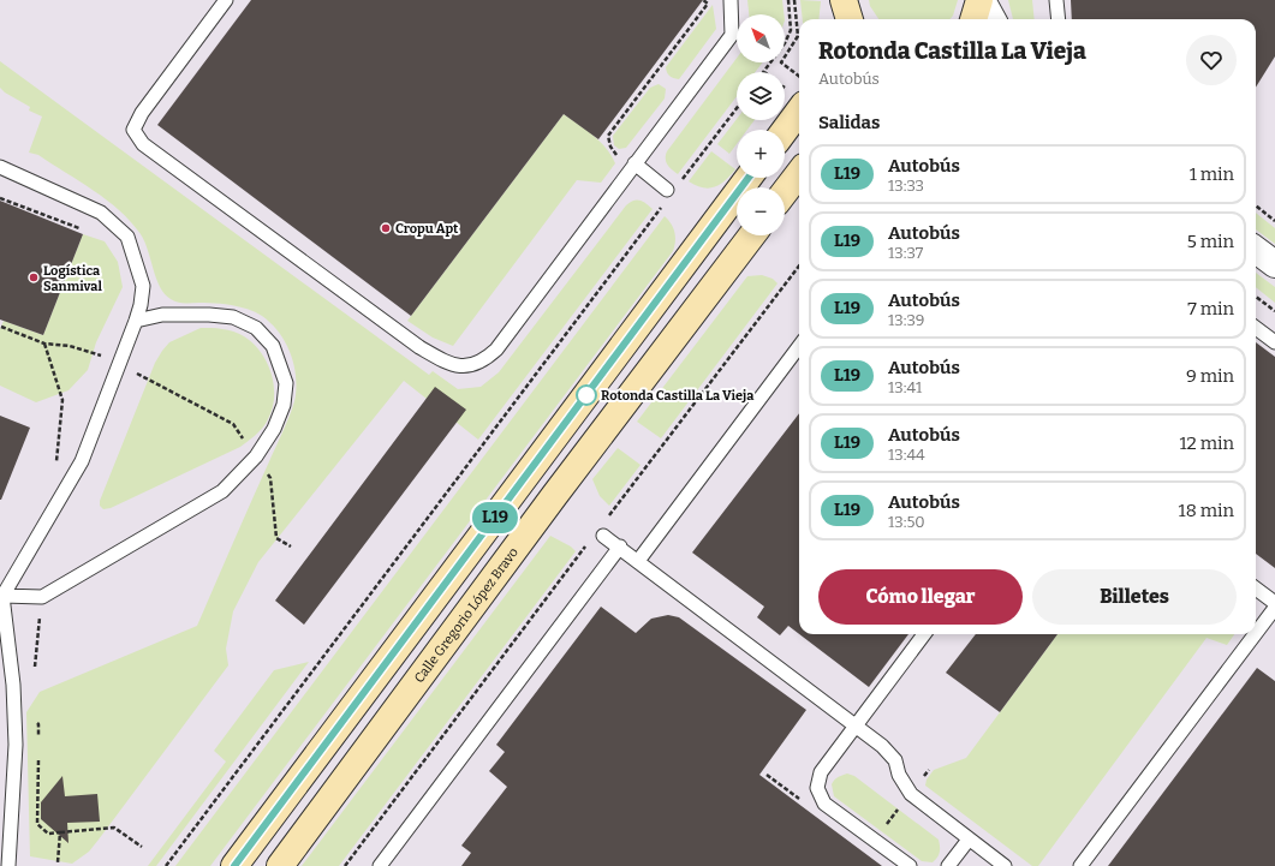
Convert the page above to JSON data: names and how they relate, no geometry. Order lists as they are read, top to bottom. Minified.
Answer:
{"streets":{"main road":["Calle Gregorio López Bravo"]},"places":["Cropu Apt","Logística Sanmival","Rotonda Castilla La Vieja"],"lines":["bus line L19"],"north":"top left","page":{"on_map":"L19","map_buttons":["+","−"],"heading":[["Rotonda Castilla La Vieja","Autobús"],"Salidas"],"list":[{"mark":"L19","name":"Autobús","note":"13:33","value":"1 min"},{"mark":"L19","name":"Autobús","note":"13:37","value":"5 min"},{"mark":"L19","name":"Autobús","note":"13:39","value":"7 min"},{"mark":"L19","name":"Autobús","note":"13:41","value":"9 min"},{"mark":"L19","name":"Autobús","note":"13:44","value":"12 min"},{"mark":"L19","name":"Autobús","note":"13:50","value":"18 min"}],"buttons":["Cómo llegar","Billetes"]}}
